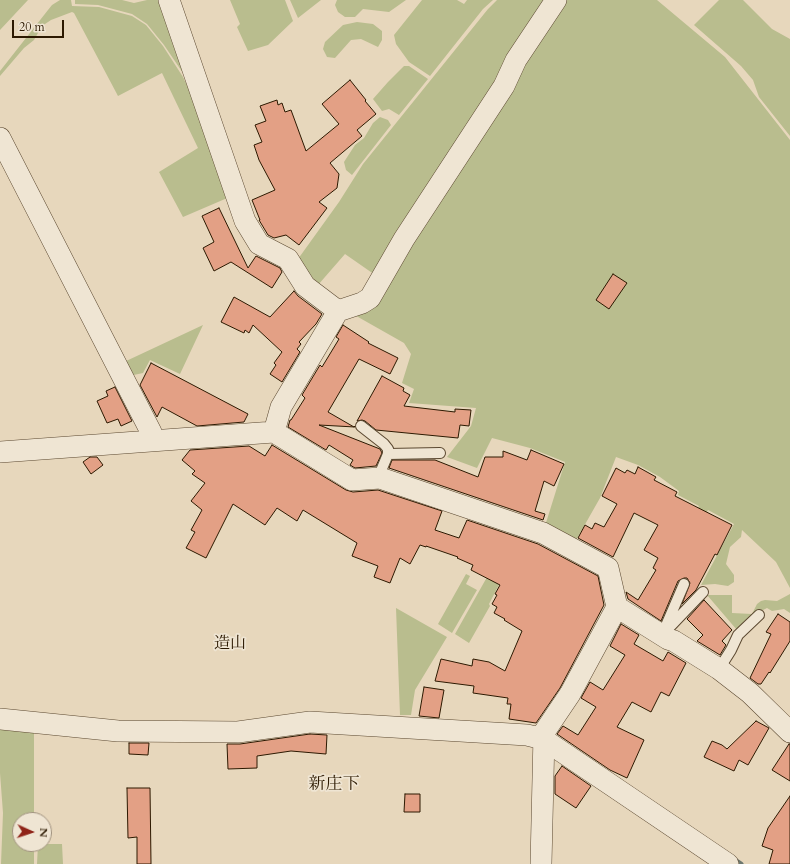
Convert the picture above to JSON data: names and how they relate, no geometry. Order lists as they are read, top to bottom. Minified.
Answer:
{"districts":["造山","新庄下"],"scale_bar":"20 m","north":"right"}
